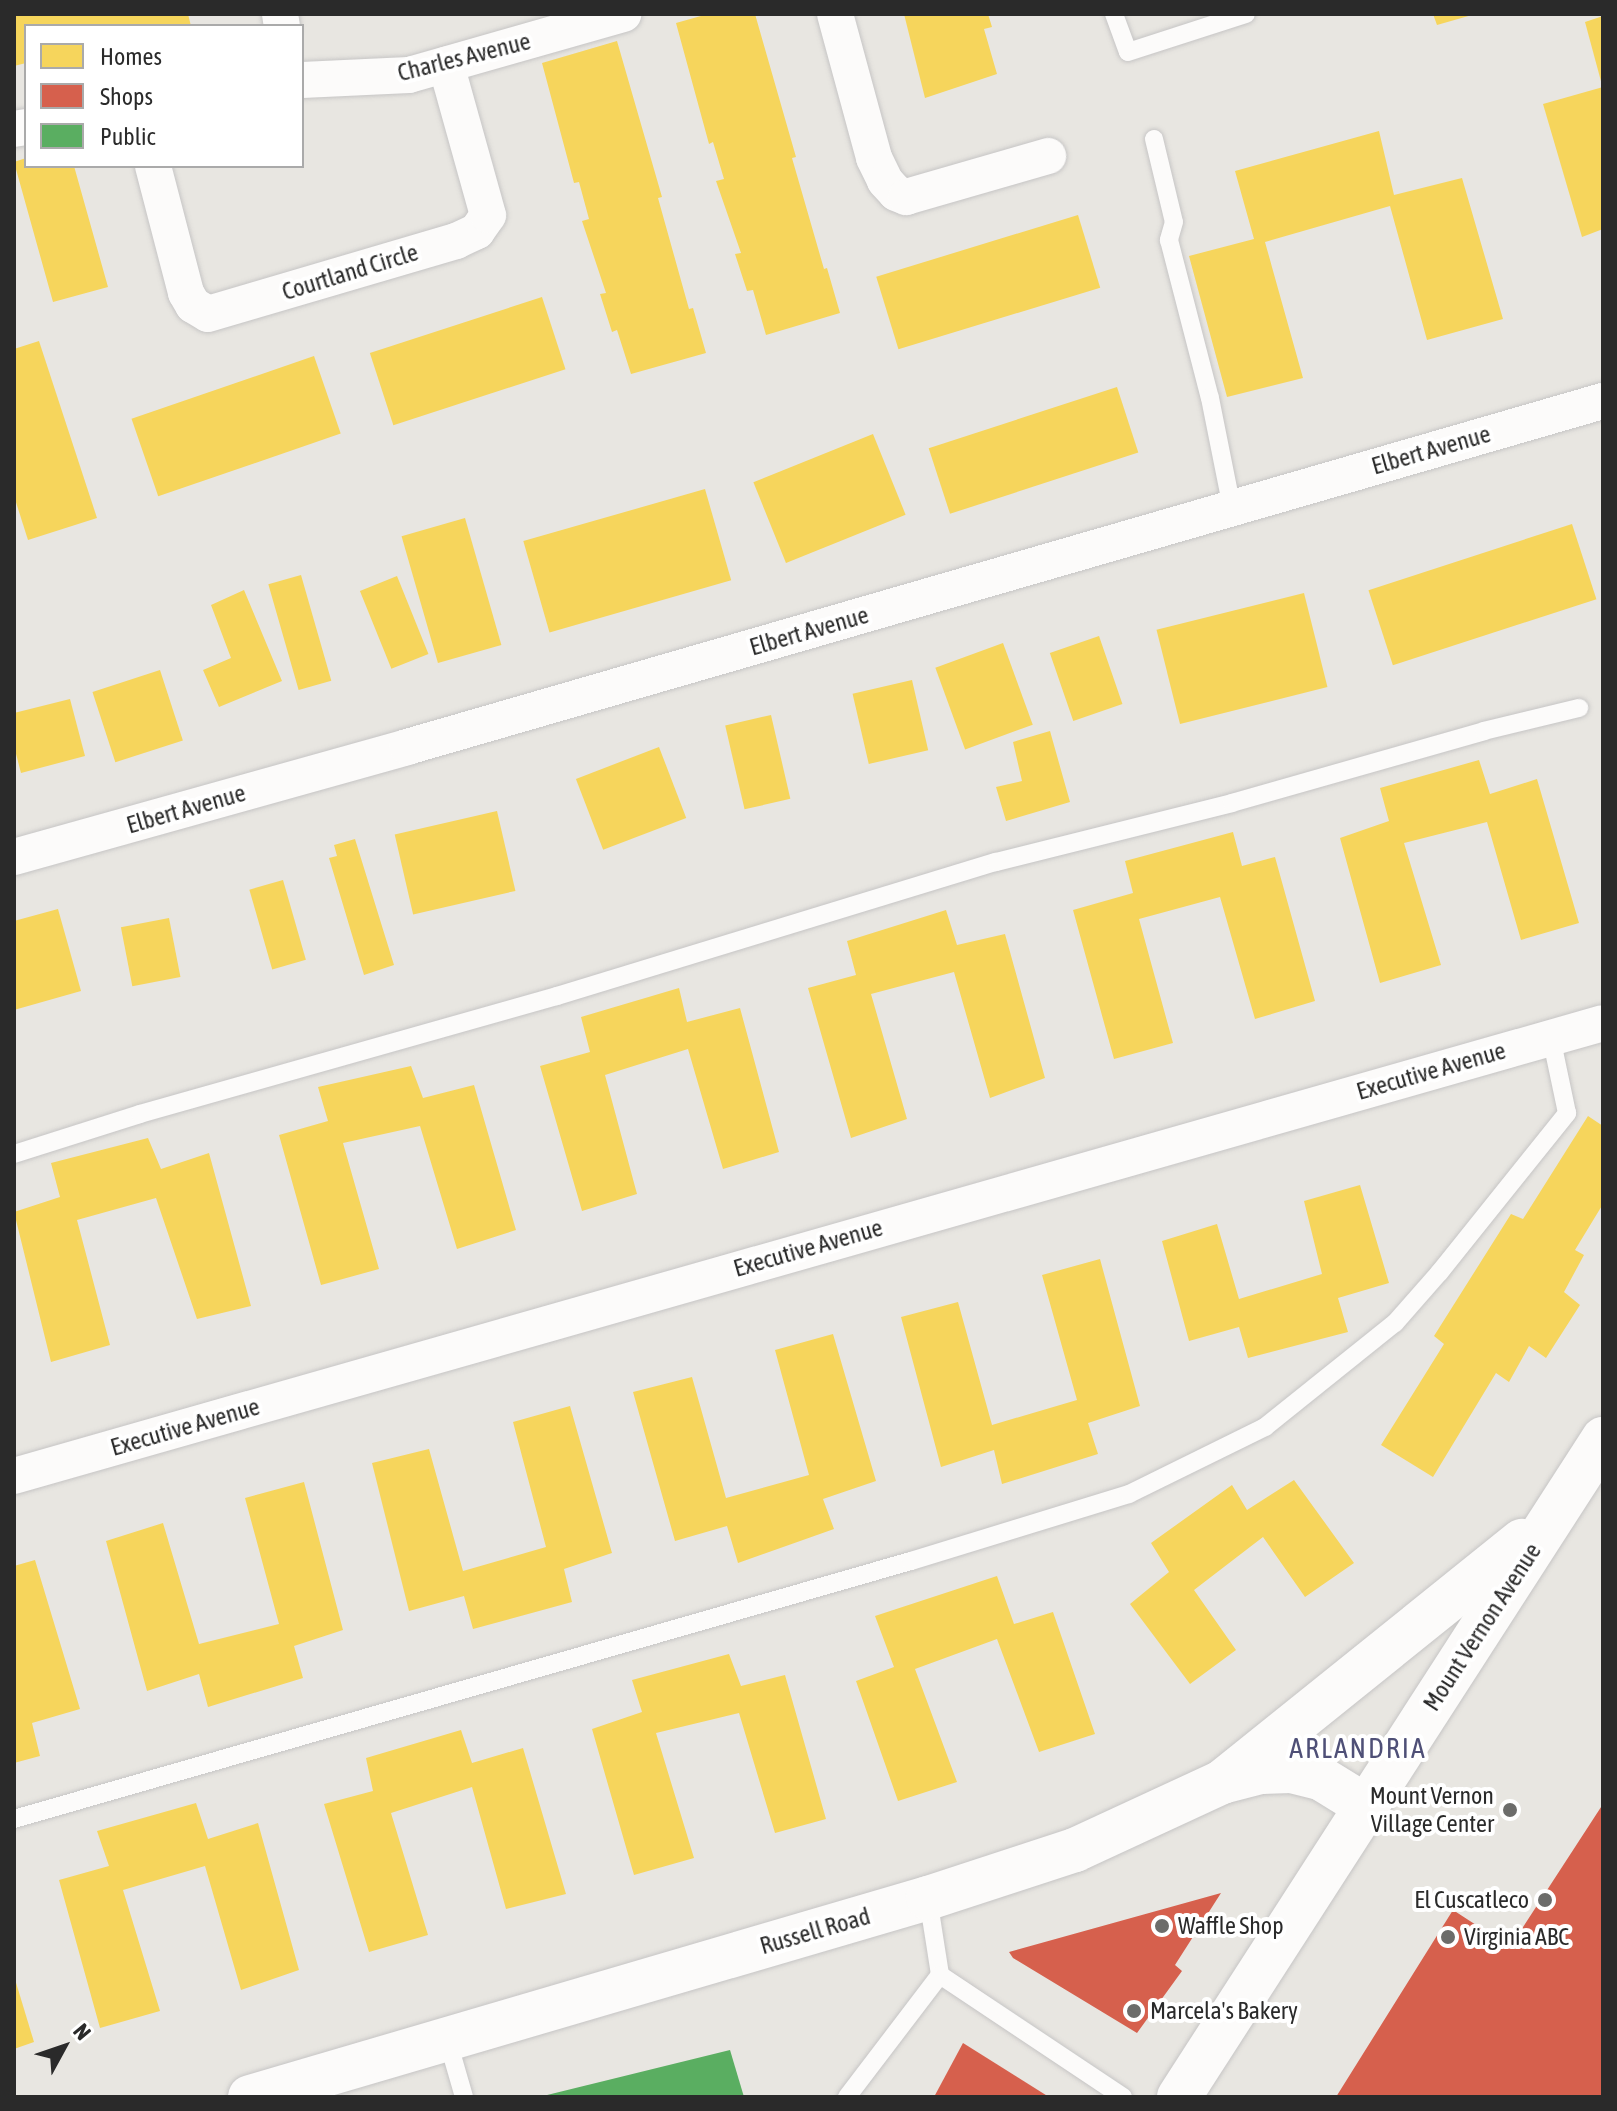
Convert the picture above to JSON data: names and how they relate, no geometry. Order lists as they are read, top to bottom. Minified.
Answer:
{"streets":{"main road":["Mount Vernon Avenue","Russell Road"],"street":["Charles Avenue","Courtland Circle","Elbert Avenue","Executive Avenue"]},"crossings":[["Charles Avenue","Courtland Circle"],["Mount Vernon Avenue","Russell Road"]],"districts":["ARLANDRIA"],"places":["Mount Vernon Village Center","El Cuscatleco","Waffle Shop","Virginia ABC","Marcela's Bakery"],"legend":["Homes","Shops","Public"],"north":"top right"}
